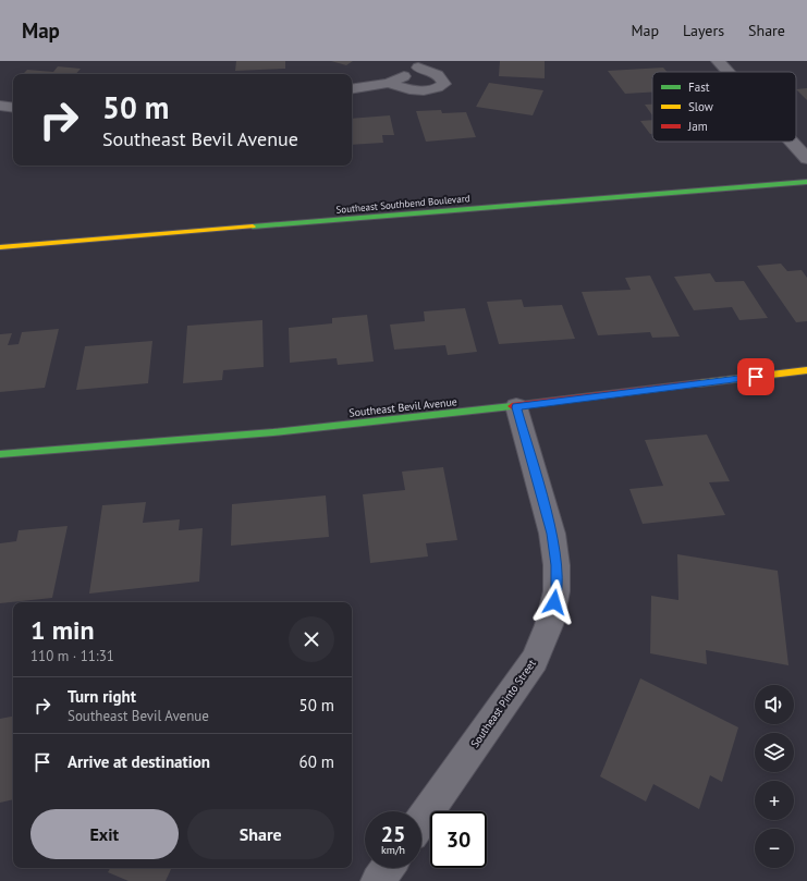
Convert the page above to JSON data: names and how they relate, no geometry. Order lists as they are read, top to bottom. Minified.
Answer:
{"streets":{"street":["Southeast Southbend Boulevard","Southeast Bevil Avenue","Southeast Pinto Street"]},"crossings":[["Southeast Bevil Avenue","Southeast Pinto Street"]],"legend":["Fast","Slow","Jam"],"page":{"header":"Map","nav":["Map","Layers","Share"],"turn":["50 m","Southeast Bevil Avenue"],"heading":["1 min","110 m · 11:31"],"list":[{"name":"Turn right","note":"Southeast Bevil Avenue","value":"50 m"},{"name":"Arrive at destination","value":"60 m"}],"map_buttons":["+","−"],"buttons":["Exit","Share"],"speed":"25 km/h","limit":"30"}}
